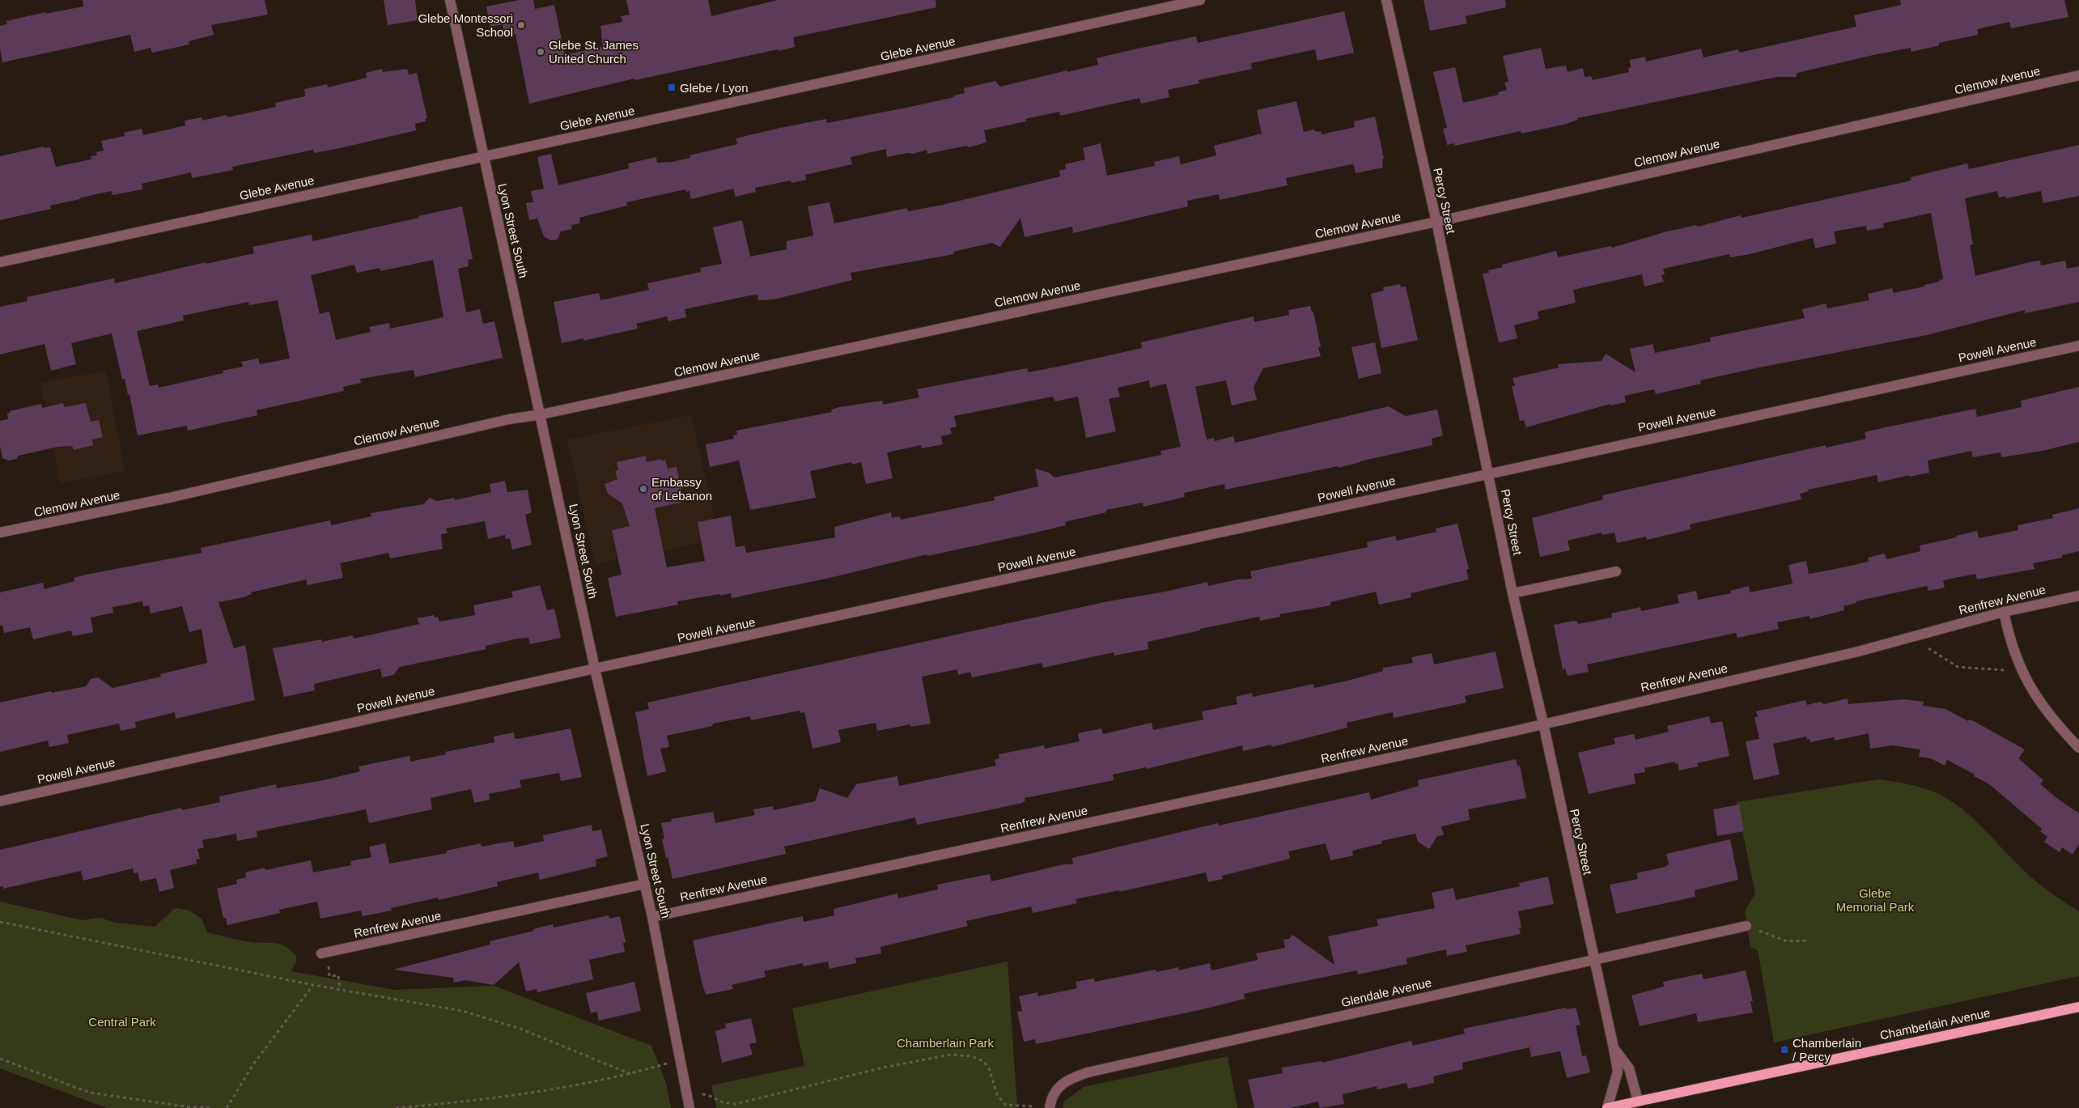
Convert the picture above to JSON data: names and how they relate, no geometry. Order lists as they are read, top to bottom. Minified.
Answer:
{"streets":{"main road":["Chamberlain Avenue"],"street":["Glebe Avenue","Clemow Avenue","Percy Street","Lyon Street South","Powell Avenue","Renfrew Avenue","Glendale Avenue"]},"crossings":[["Glebe Avenue","Lyon Street South"],["Clemow Avenue","Percy Street"],["Clemow Avenue","Lyon Street South"],["Percy Street","Powell Avenue"],["Percy Street","Renfrew Avenue"],["Percy Street","Glendale Avenue"],["Percy Street","Chamberlain Avenue"],["Lyon Street South","Powell Avenue"],["Lyon Street South","Renfrew Avenue"]],"parks":["Glebe Memorial Park","Central Park","Chamberlain Park"],"places":{"other":["Glebe Montessori School","Glebe St. James United Church","Embassy of Lebanon"],"transit":["Glebe / Lyon","Chamberlain / Percy"]}}
